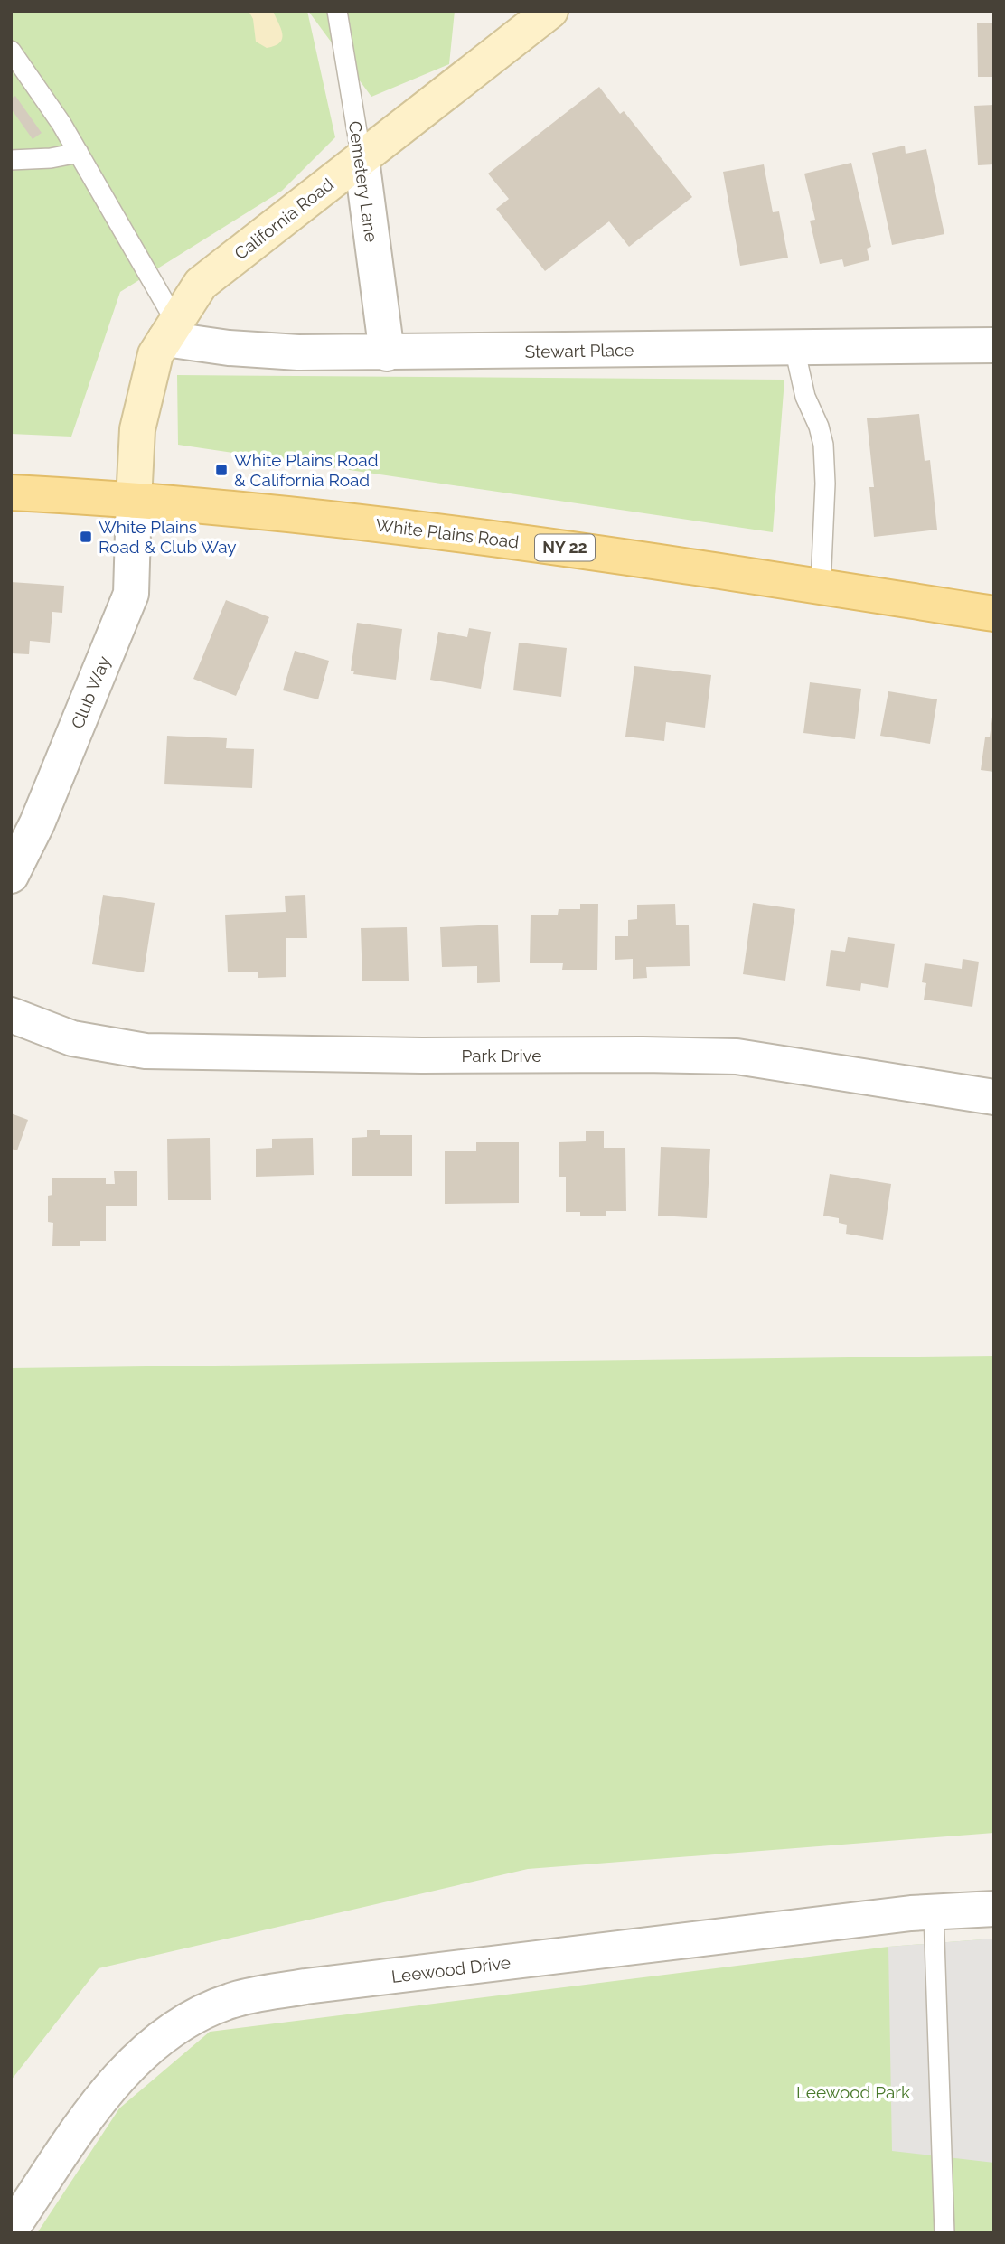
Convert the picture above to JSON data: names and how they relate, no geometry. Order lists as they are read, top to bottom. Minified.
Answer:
{"streets":{"main road":["California Road","White Plains Road","NY 22"],"street":["Cemetery Lane","Stewart Place","Club Way","Park Drive","Leewood Drive"]},"crossings":[["Cemetery Lane","California Road"],["Cemetery Lane","Stewart Place"],["California Road","Stewart Place"],["California Road","White Plains Road"],["California Road","Club Way"],["White Plains Road","Club Way"]],"parks":["Leewood Park"],"places":{"transit":["White Plains Road & California Road","White Plains Road & Club Way"]}}
